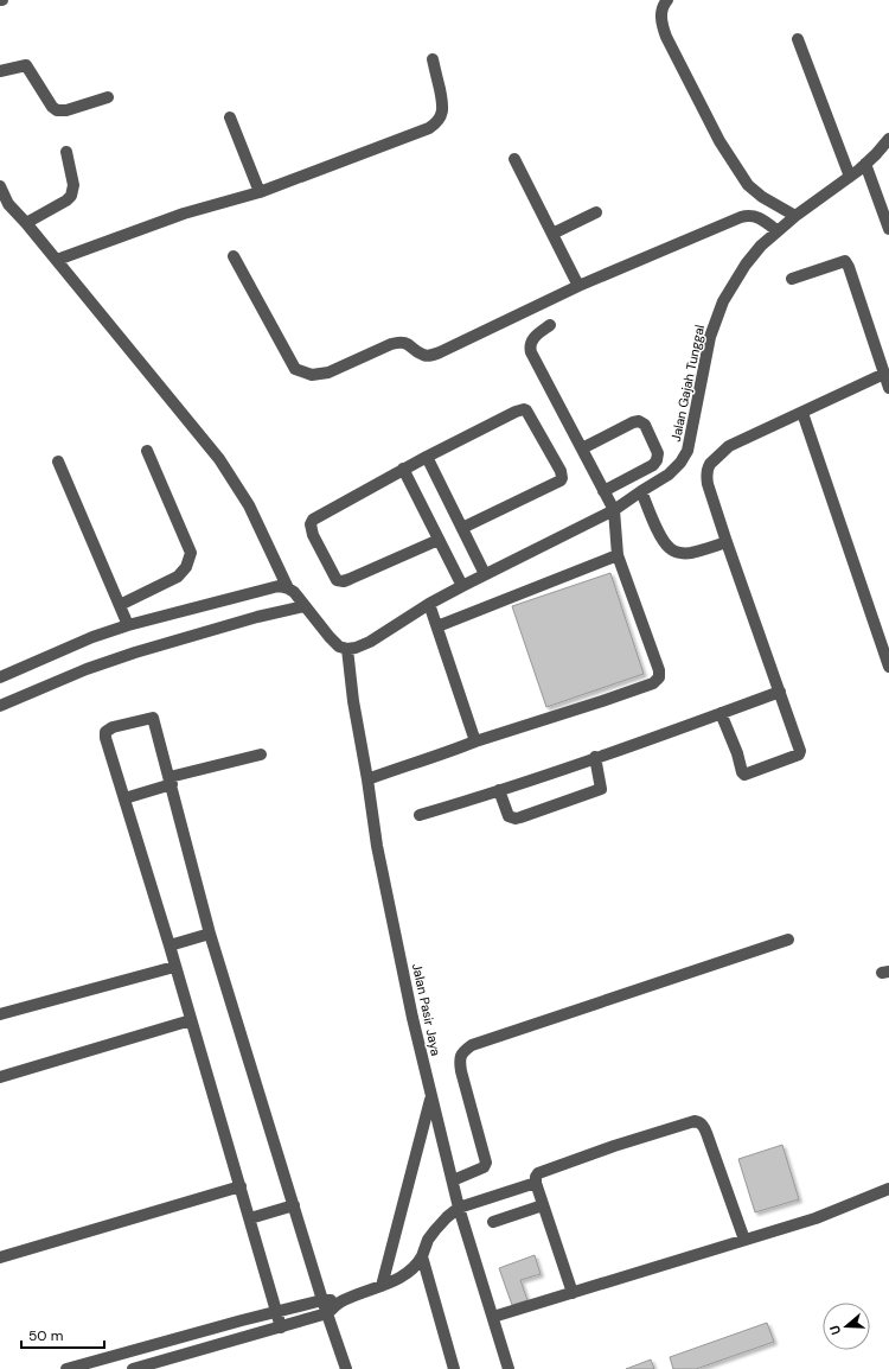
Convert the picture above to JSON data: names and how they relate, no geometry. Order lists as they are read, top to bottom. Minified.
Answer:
{"streets":{"street":["Jalan Gajah Tunggal","Jalan Pasir Jaya"]},"crossings":[["Jalan Gajah Tunggal","Jalan Pasir Jaya"]],"scale_bar":"50 m","north":"left"}
